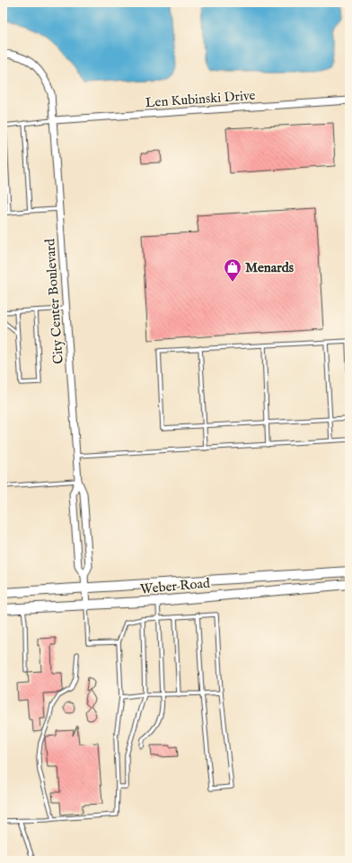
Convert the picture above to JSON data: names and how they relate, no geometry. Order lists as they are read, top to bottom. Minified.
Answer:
{"streets":{"main road":["Weber Road"],"street":["Len Kubinski Drive","City Center Boulevard"]},"crossings":[["Len Kubinski Drive","City Center Boulevard"]],"places":{"shop":["Menards"]}}
